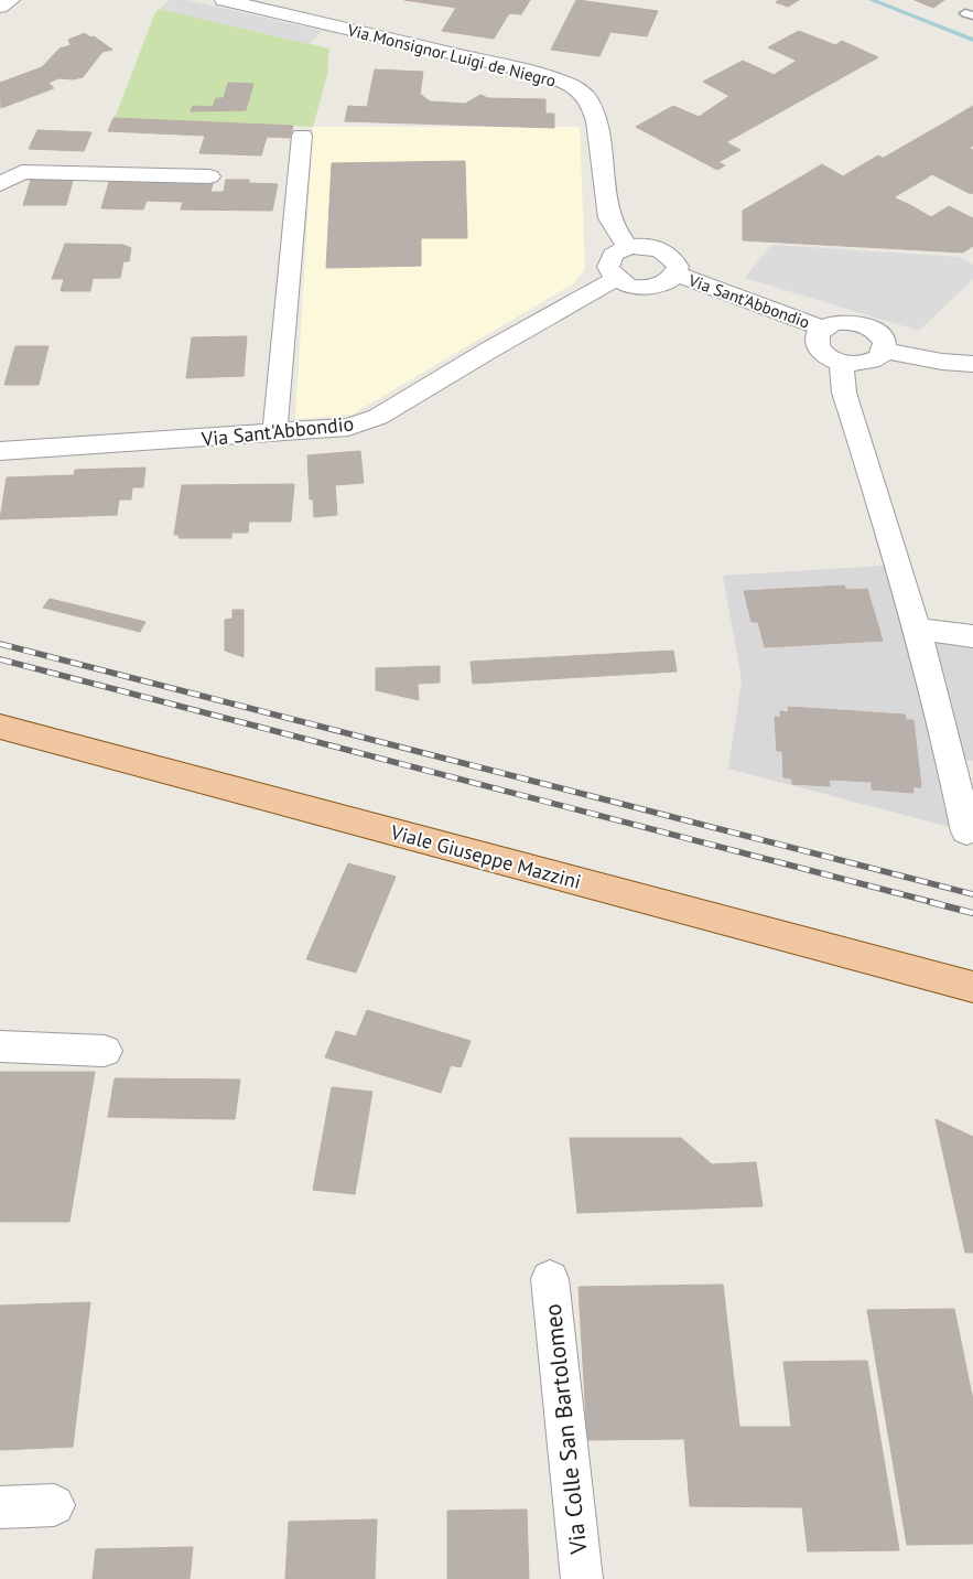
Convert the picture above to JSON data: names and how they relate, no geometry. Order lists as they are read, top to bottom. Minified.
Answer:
{"streets":{"main road":["Viale Giuseppe Mazzini"],"street":["Via Monsignor Luigi de Niegro","Via Sant'Abbondio","Via Colle San Bartolomeo"]},"crossings":[["Via Monsignor Luigi de Niegro","Via Sant'Abbondio"]]}
